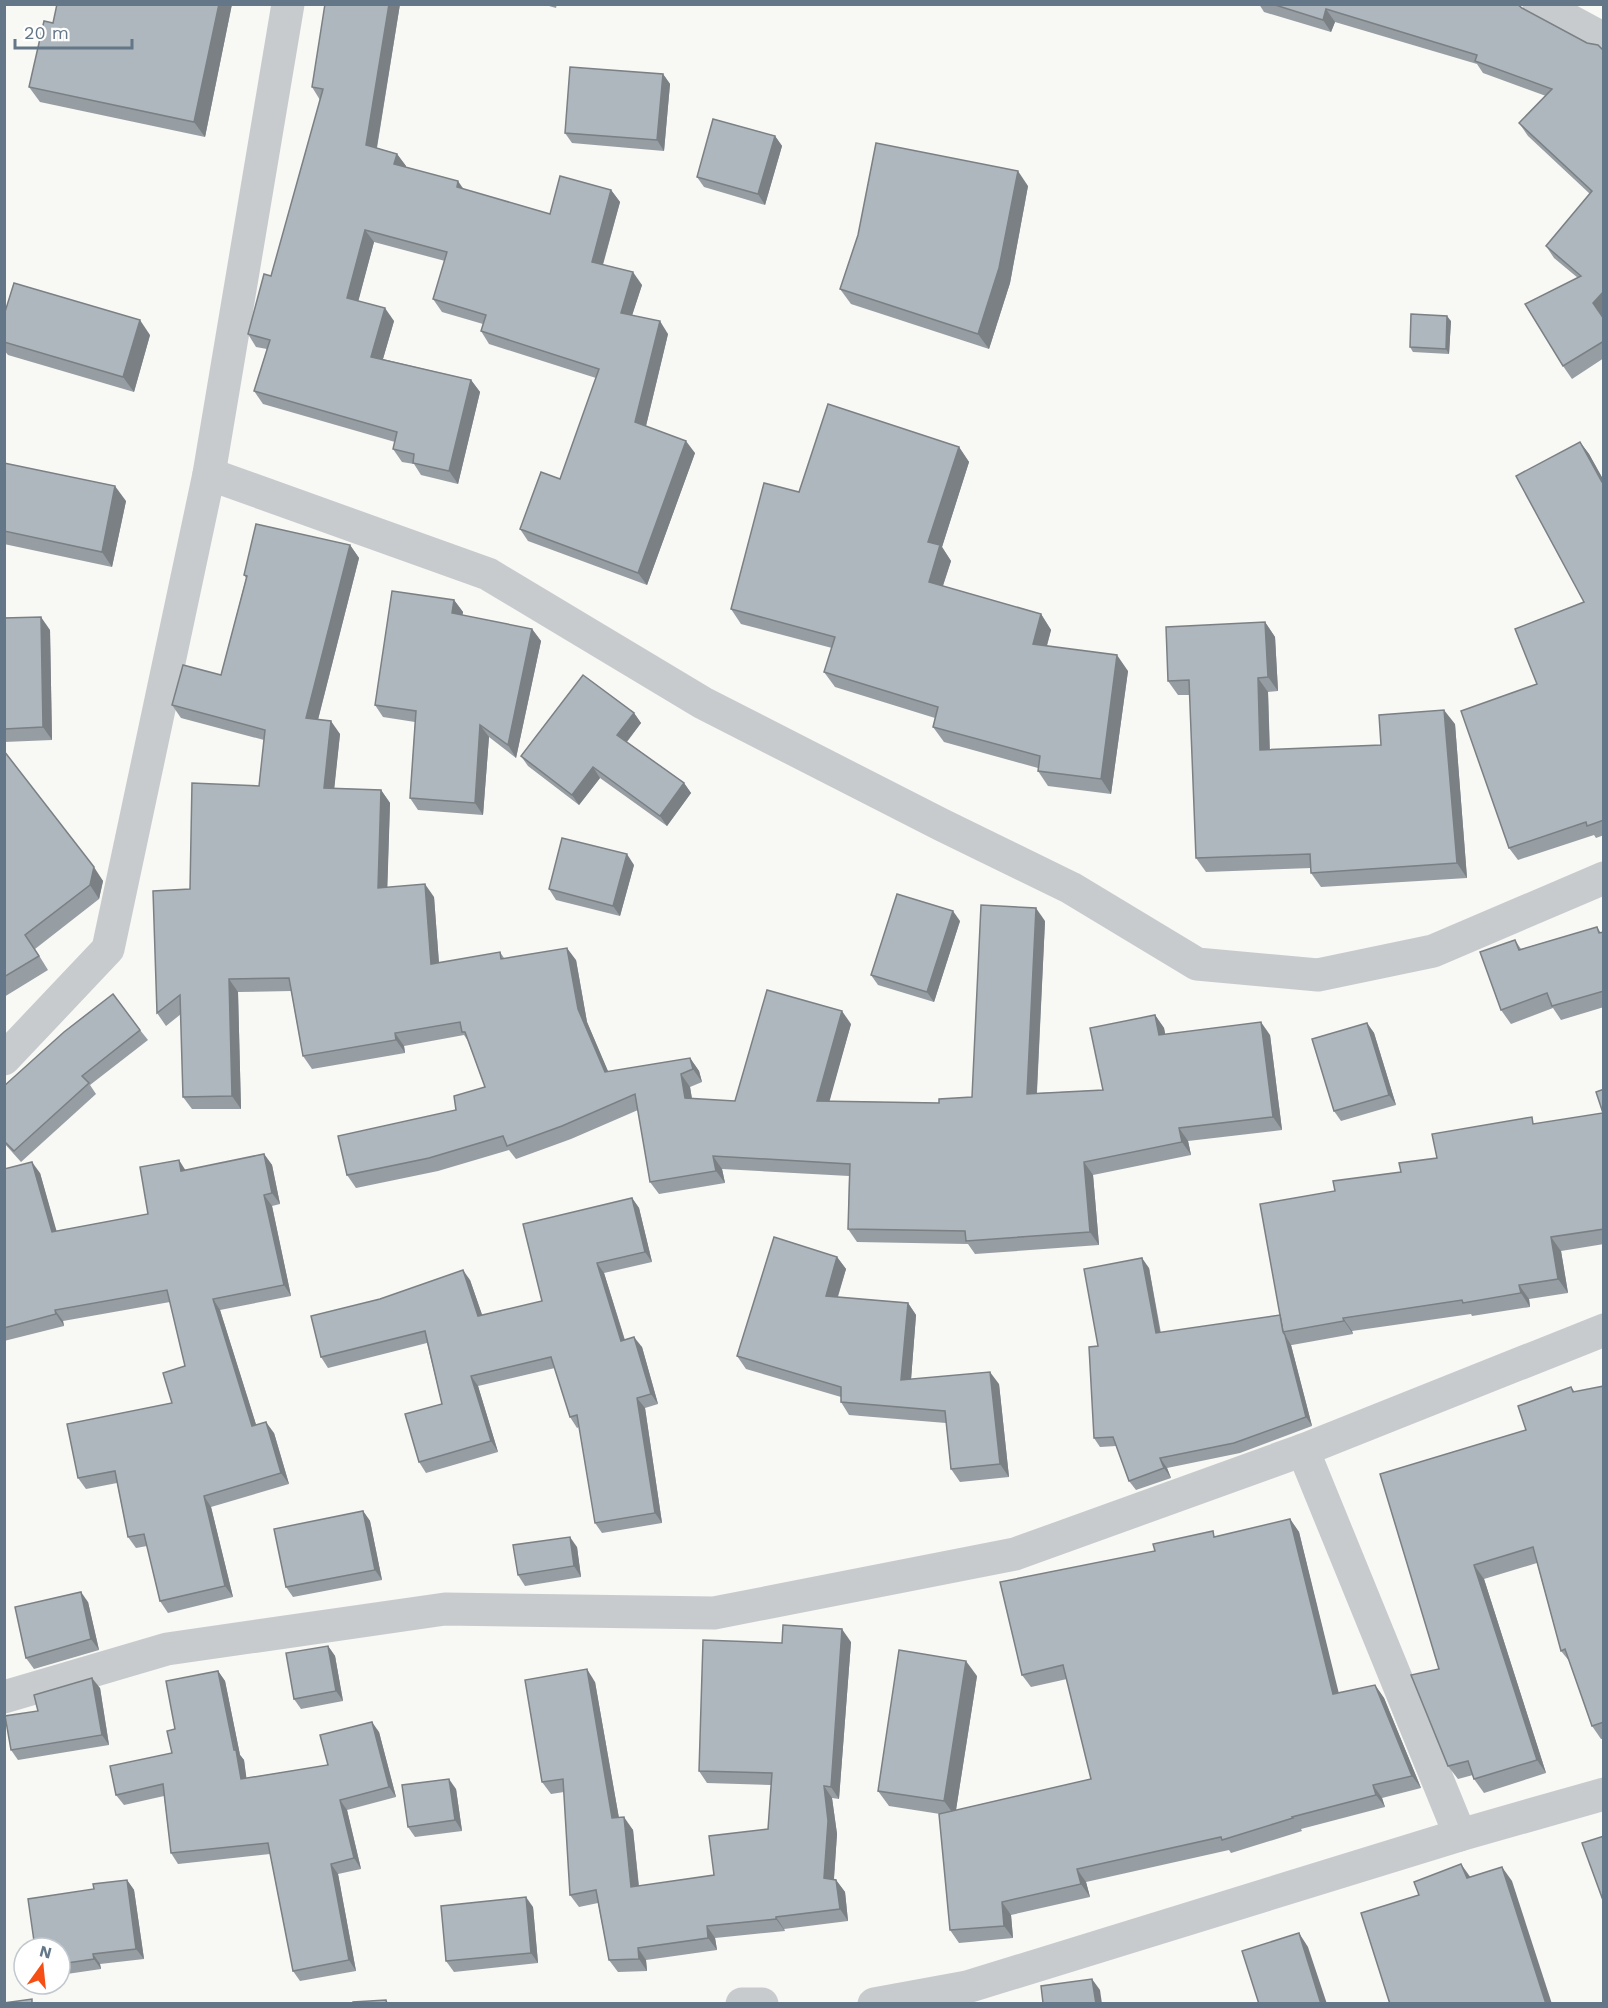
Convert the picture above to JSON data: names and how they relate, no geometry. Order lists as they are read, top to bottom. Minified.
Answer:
{"scale_bar":"20 m","north":"top"}
